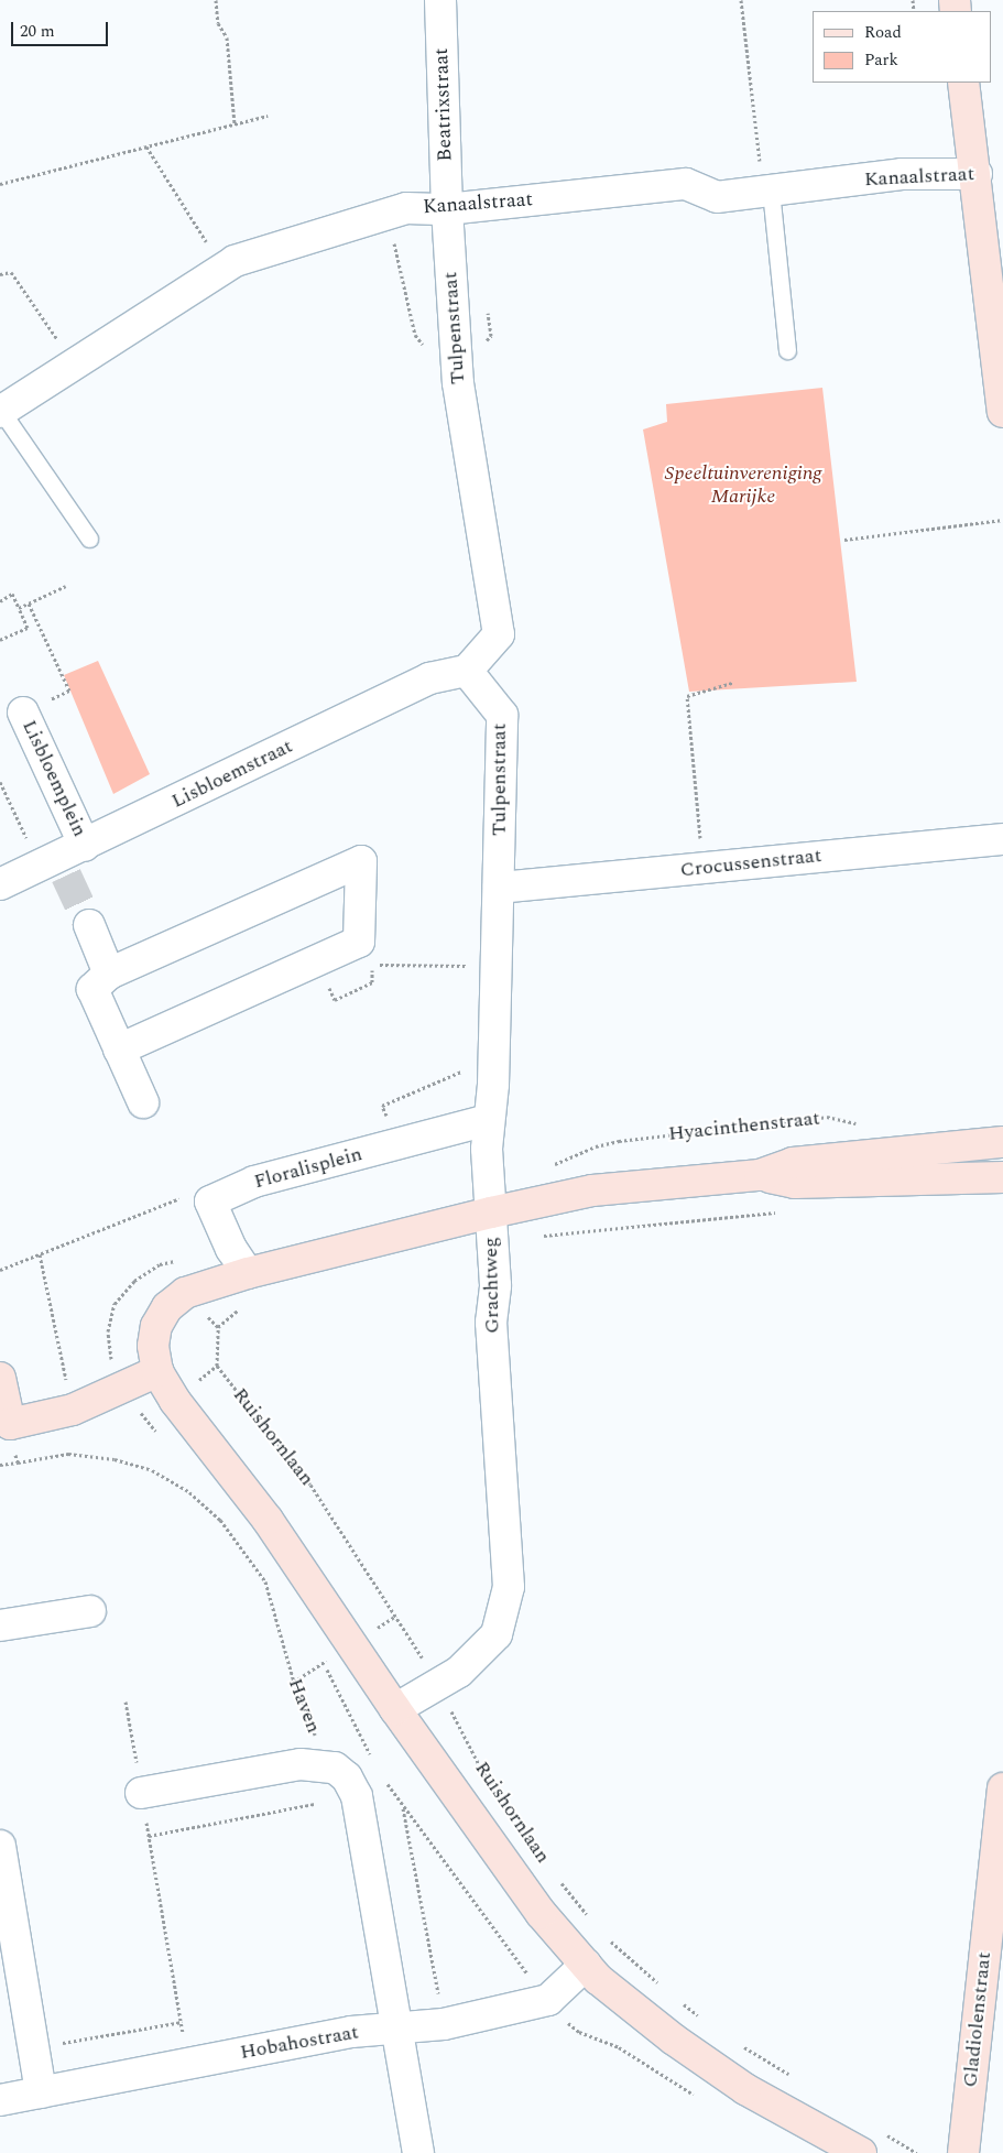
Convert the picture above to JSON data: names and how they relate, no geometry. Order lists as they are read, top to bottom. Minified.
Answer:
{"streets":{"main road":["Grachtweg","Ruishornlaan","Gladiolenstraat"],"street":["Beatrixstraat","Kanaalstraat","Tulpenstraat","Lisbloemstraat","Lisbloemplein","Crocussenstraat","Floralisplein","Hobahostraat"],"path":["Hyacinthenstraat","Haven"]},"crossings":[["Beatrixstraat","Kanaalstraat"],["Beatrixstraat","Tulpenstraat"],["Kanaalstraat","Tulpenstraat"],["Tulpenstraat","Lisbloemstraat"],["Tulpenstraat","Crocussenstraat"],["Tulpenstraat","Floralisplein"],["Tulpenstraat","Grachtweg"],["Lisbloemstraat","Lisbloemplein"],["Grachtweg","Ruishornlaan"],["Ruishornlaan","Hobahostraat"]],"parks":["Speeltuinvereniging Marijke"],"legend":["Road","Park"],"scale_bar":"20 m"}
